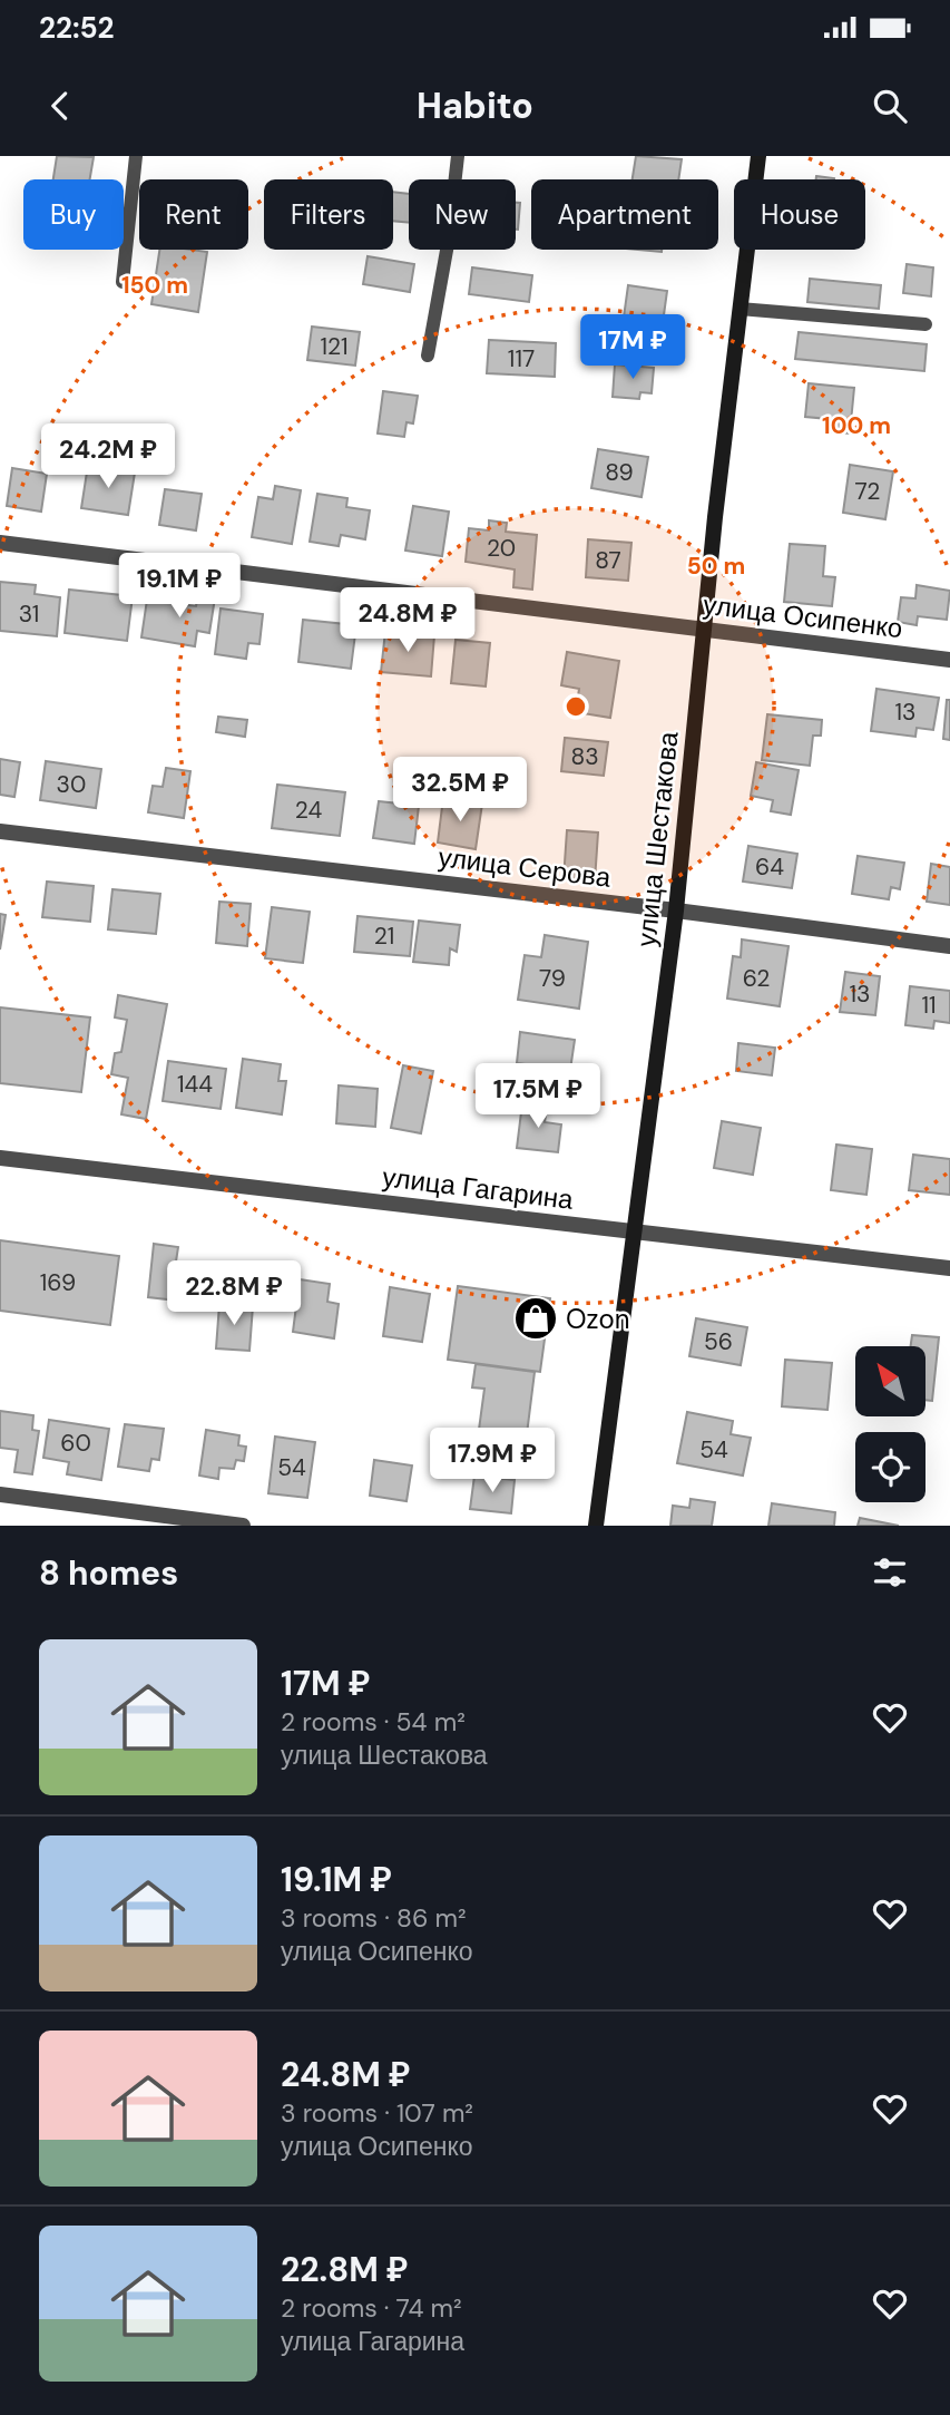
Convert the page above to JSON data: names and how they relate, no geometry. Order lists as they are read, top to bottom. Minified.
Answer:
{"streets":{"main road":["улица Шестакова"],"street":["улица Осипенко","улица Серова","улица Гагарина"]},"crossings":[["улица Осипенко","улица Шестакова"],["улица Шестакова","улица Серова"],["улица Шестакова","улица Гагарина"]],"places":{"shop":["Ozon"]},"house_numbers":["121","117","89","72","20","87","31","13","83","30","24","64","21","79","62","13","11","144","169","56","60","54","54"],"north":"top left","page":{"status":"22:52","header":"Habito","chip":["Buy","Rent","Filters","New","Apartment","House"],"price":["17M ₽","24.2M ₽","19.1M ₽","24.8M ₽","32.5M ₽","17.5M ₽","22.8M ₽","17.9M ₽"],"heading":"8 homes","list":[{"name":"17M ₽","note":"2 rooms · 54 m² · улица Шестакова"},{"name":"19.1M ₽","note":"3 rooms · 86 m² · улица Осипенко"},{"name":"24.8M ₽","note":"3 rooms · 107 m² · улица Осипенко"},{"name":"22.8M ₽","note":"2 rooms · 74 m² · улица Гагарина"}]},"rings":["150 m","100 m","50 m"]}
